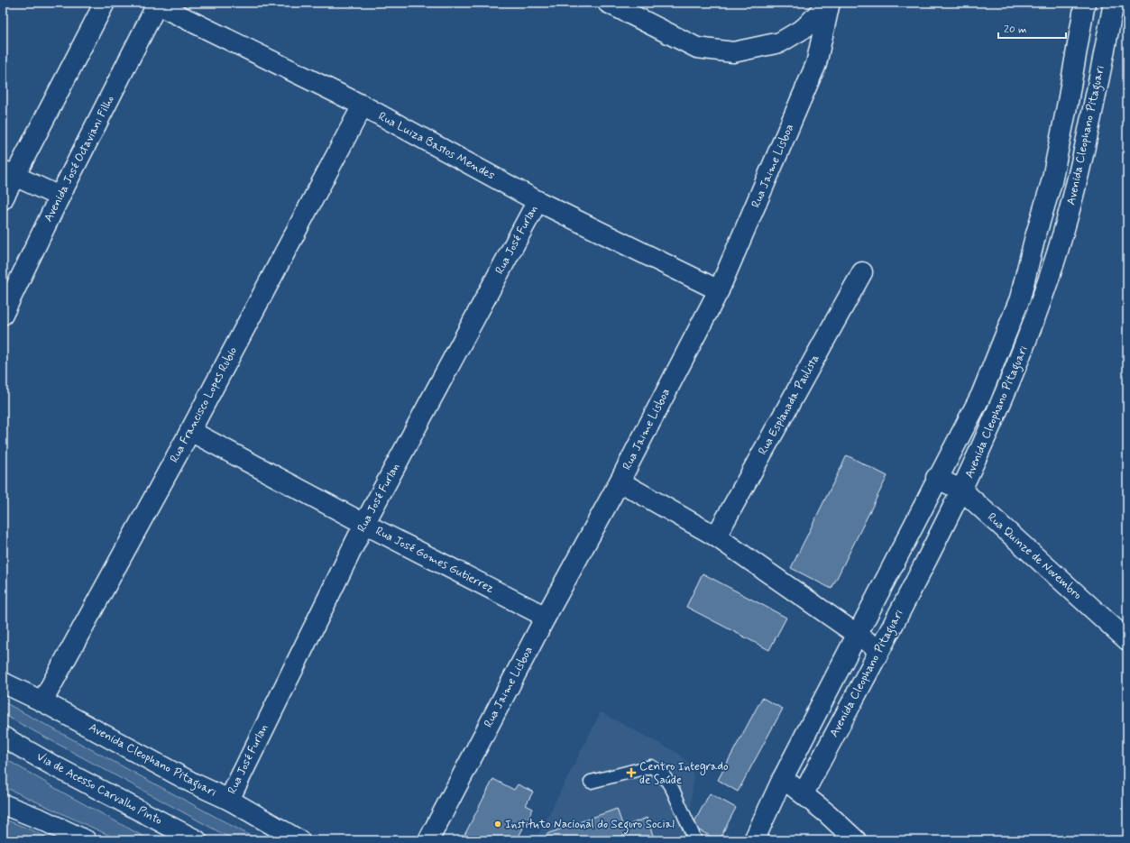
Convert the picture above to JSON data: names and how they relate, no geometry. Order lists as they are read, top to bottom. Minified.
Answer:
{"streets":{"street":["Avenida Cleophano Pitaguari","Rua Luiza Bastos Mendes","Avenida José Octaviani Filho","Rua Jaime Lisboa","Rua José Furlan","Rua Francisco Lopes Rubio","Rua Esplanada Paulista","Rua Quinze de Novembro","Rua José Gomes Gutierrez","Via de Acesso Carvalho Pinto"]},"crossings":[["Avenida Cleophano Pitaguari","Rua José Furlan"],["Avenida Cleophano Pitaguari","Rua Francisco Lopes Rubio"],["Avenida Cleophano Pitaguari","Rua Quinze de Novembro"],["Rua Luiza Bastos Mendes","Avenida José Octaviani Filho"],["Rua Luiza Bastos Mendes","Rua Jaime Lisboa"],["Rua Luiza Bastos Mendes","Rua José Furlan"],["Rua Luiza Bastos Mendes","Rua Francisco Lopes Rubio"],["Rua Jaime Lisboa","Rua José Gomes Gutierrez"],["Rua José Furlan","Rua José Gomes Gutierrez"],["Rua Francisco Lopes Rubio","Rua José Gomes Gutierrez"]],"places":{"health":["Centro Integrado de Saúde"],"other":["Instituto Nacional do Seguro Social"]},"scale_bar":"20 m"}
